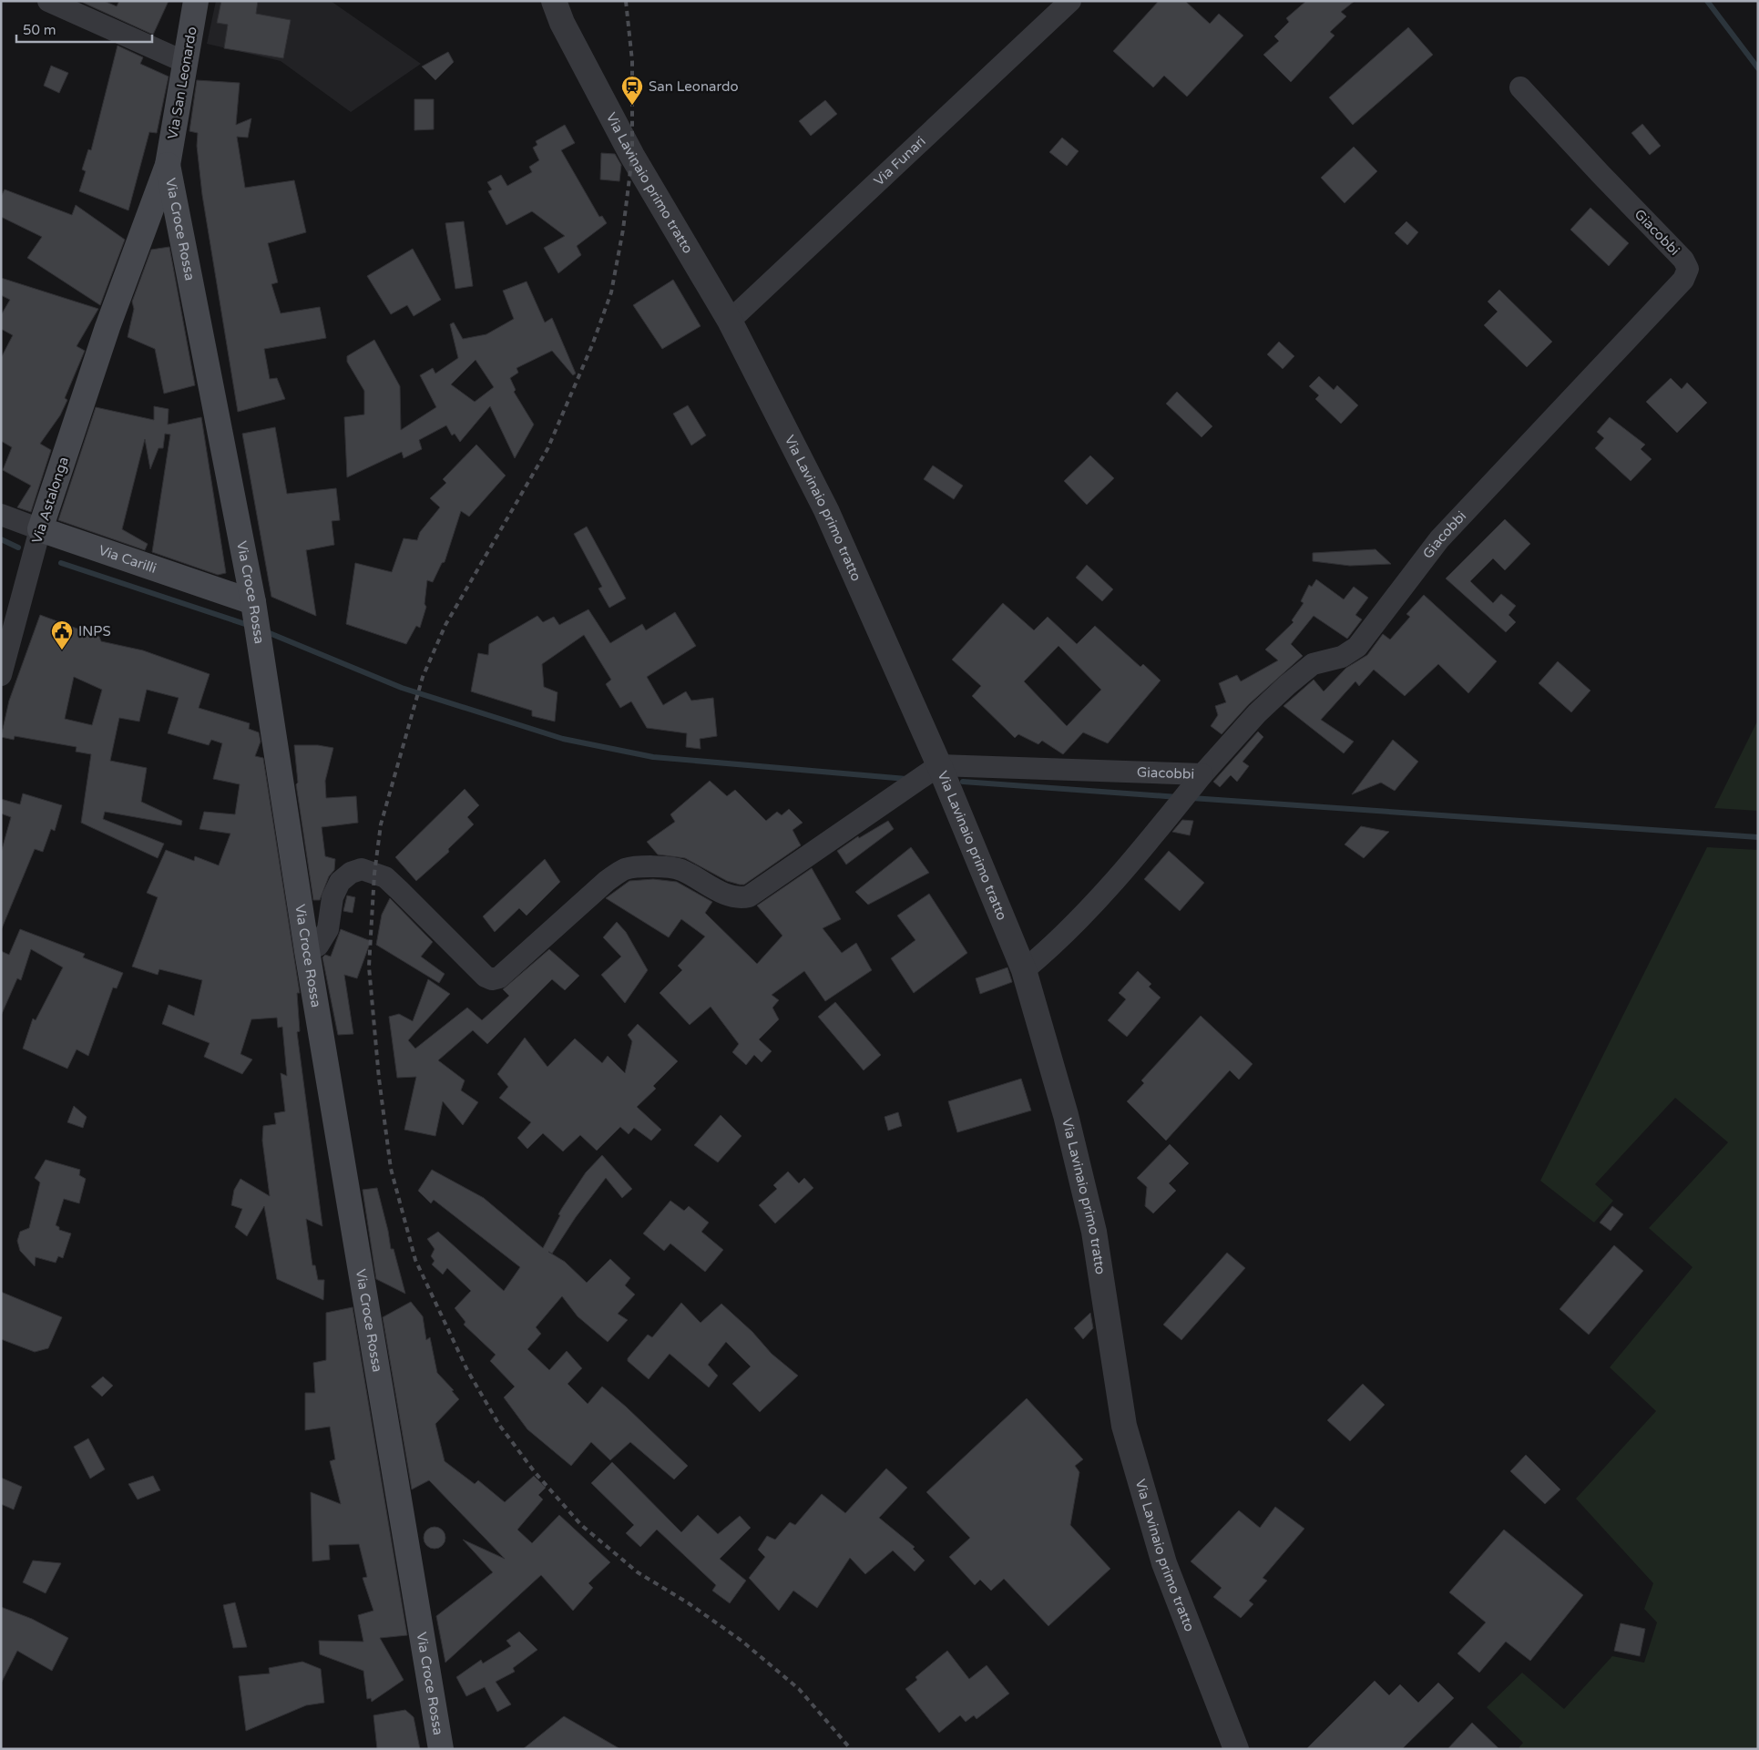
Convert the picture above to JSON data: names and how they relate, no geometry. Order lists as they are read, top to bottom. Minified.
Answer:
{"streets":{"main road":["Via San Leonardo","Via Croce Rossa","Via Astalonga","Via Carilli"],"street":["Via Funari","Via Lavinaio primo tratto","Giacobbi"]},"crossings":[["Via San Leonardo","Via Croce Rossa"],["Via San Leonardo","Via Astalonga"],["Via Funari","Via Lavinaio primo tratto"],["Via Lavinaio primo tratto","Giacobbi"],["Via Croce Rossa","Via Astalonga"],["Via Croce Rossa","Via Carilli"],["Via Astalonga","Via Carilli"]],"places":{"station":["San Leonardo"],"public building":["INPS"]},"scale_bar":"50 m"}
